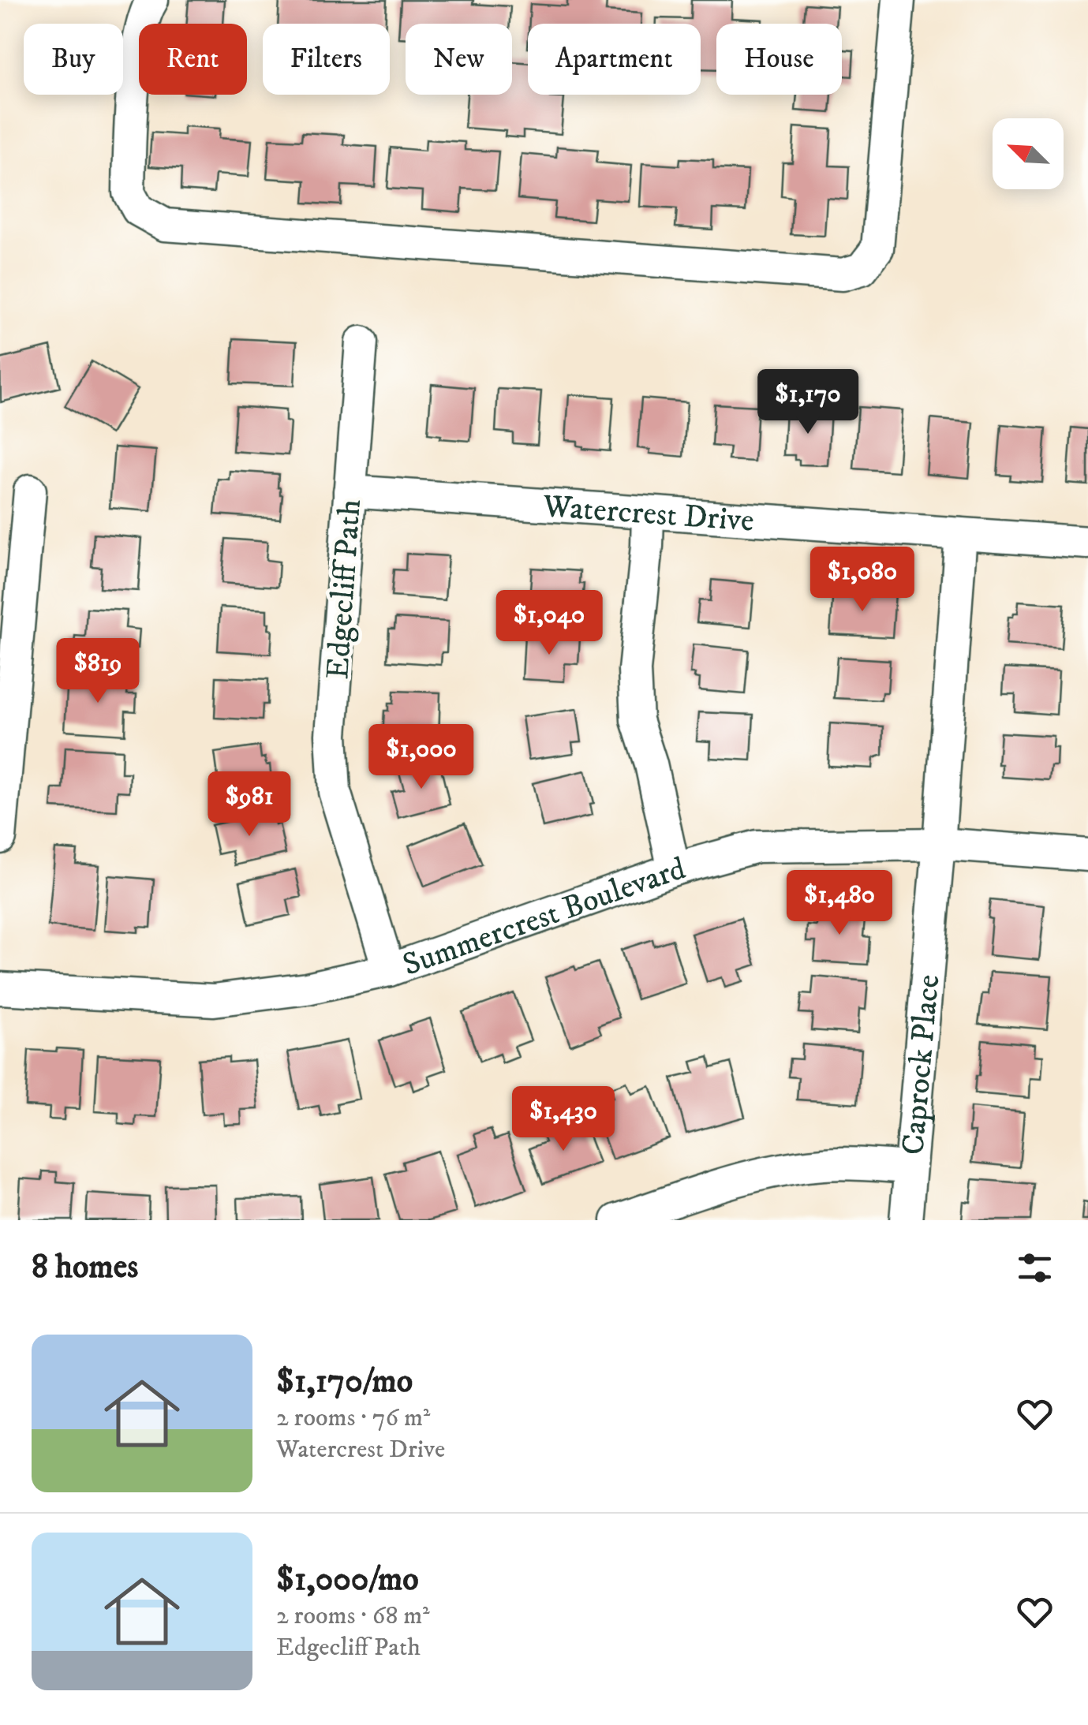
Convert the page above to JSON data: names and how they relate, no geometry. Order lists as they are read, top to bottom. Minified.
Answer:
{"streets":{"street":["Watercrest Drive","Edgecliff Path","Summercrest Boulevard","Caprock Place"]},"crossings":[["Watercrest Drive","Edgecliff Path"],["Watercrest Drive","Caprock Place"],["Edgecliff Path","Summercrest Boulevard"],["Summercrest Boulevard","Caprock Place"]],"north":"top left","page":{"chip":["Buy","Rent","Filters","New","Apartment","House"],"price":["$1,170","$1,080","$1,040","$819","$1,000","$981","$1,480","$1,430"],"heading":"8 homes","list":[{"name":"$1,170/mo","note":"2 rooms · 76 m² · Watercrest Drive"},{"name":"$1,000/mo","note":"2 rooms · 68 m² · Edgecliff Path"}]}}
